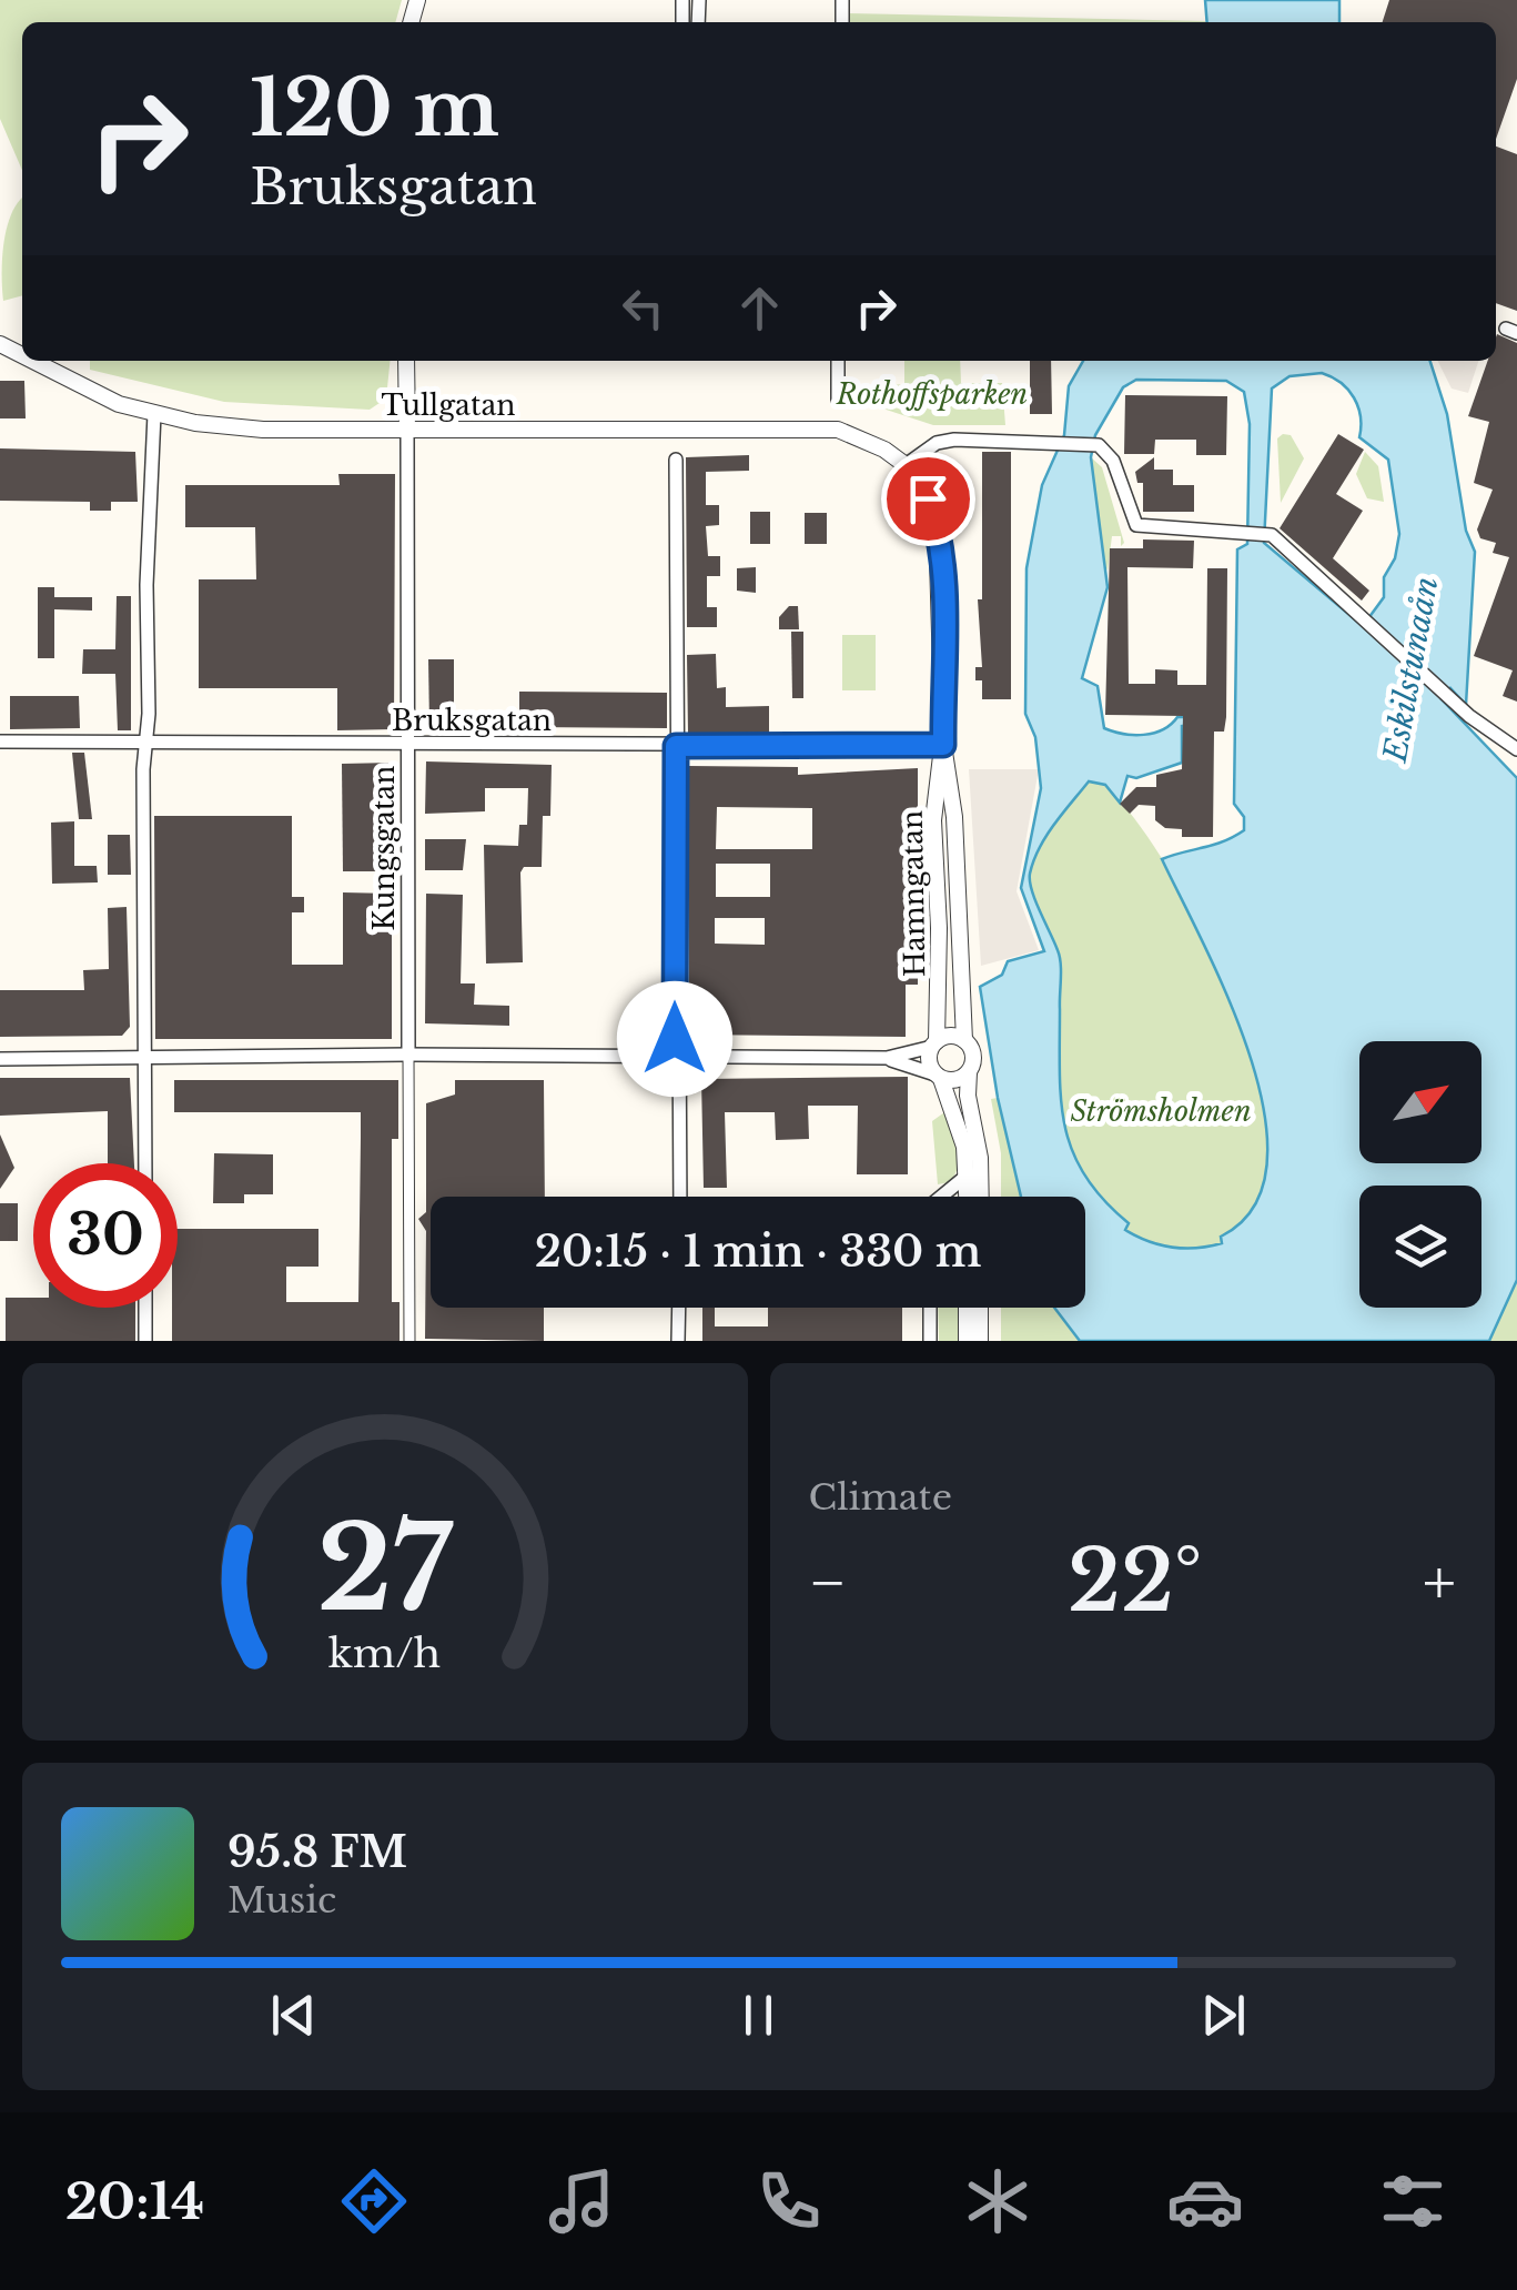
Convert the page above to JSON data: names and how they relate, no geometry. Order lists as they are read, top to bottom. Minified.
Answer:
{"streets":{"street":["Tullgatan","Bruksgatan","Kungsgatan","Hamngatan"]},"crossings":[["Tullgatan","Kungsgatan"],["Tullgatan","Hamngatan"],["Bruksgatan","Kungsgatan"],["Bruksgatan","Hamngatan"]],"water":["Eskilstunaån"],"parks":["Rothoffsparken","Strömsholmen"],"north":"top right","page":{"turn":["120 m","Bruksgatan"],"limit":"30","trip":"20:15 · 1 min · 330 m","tile":"Climate","heat":["−","22°","+"],"song":["95.8 FM","Music"],"tabs":"20:14","gauge":["27","km/h"]}}
